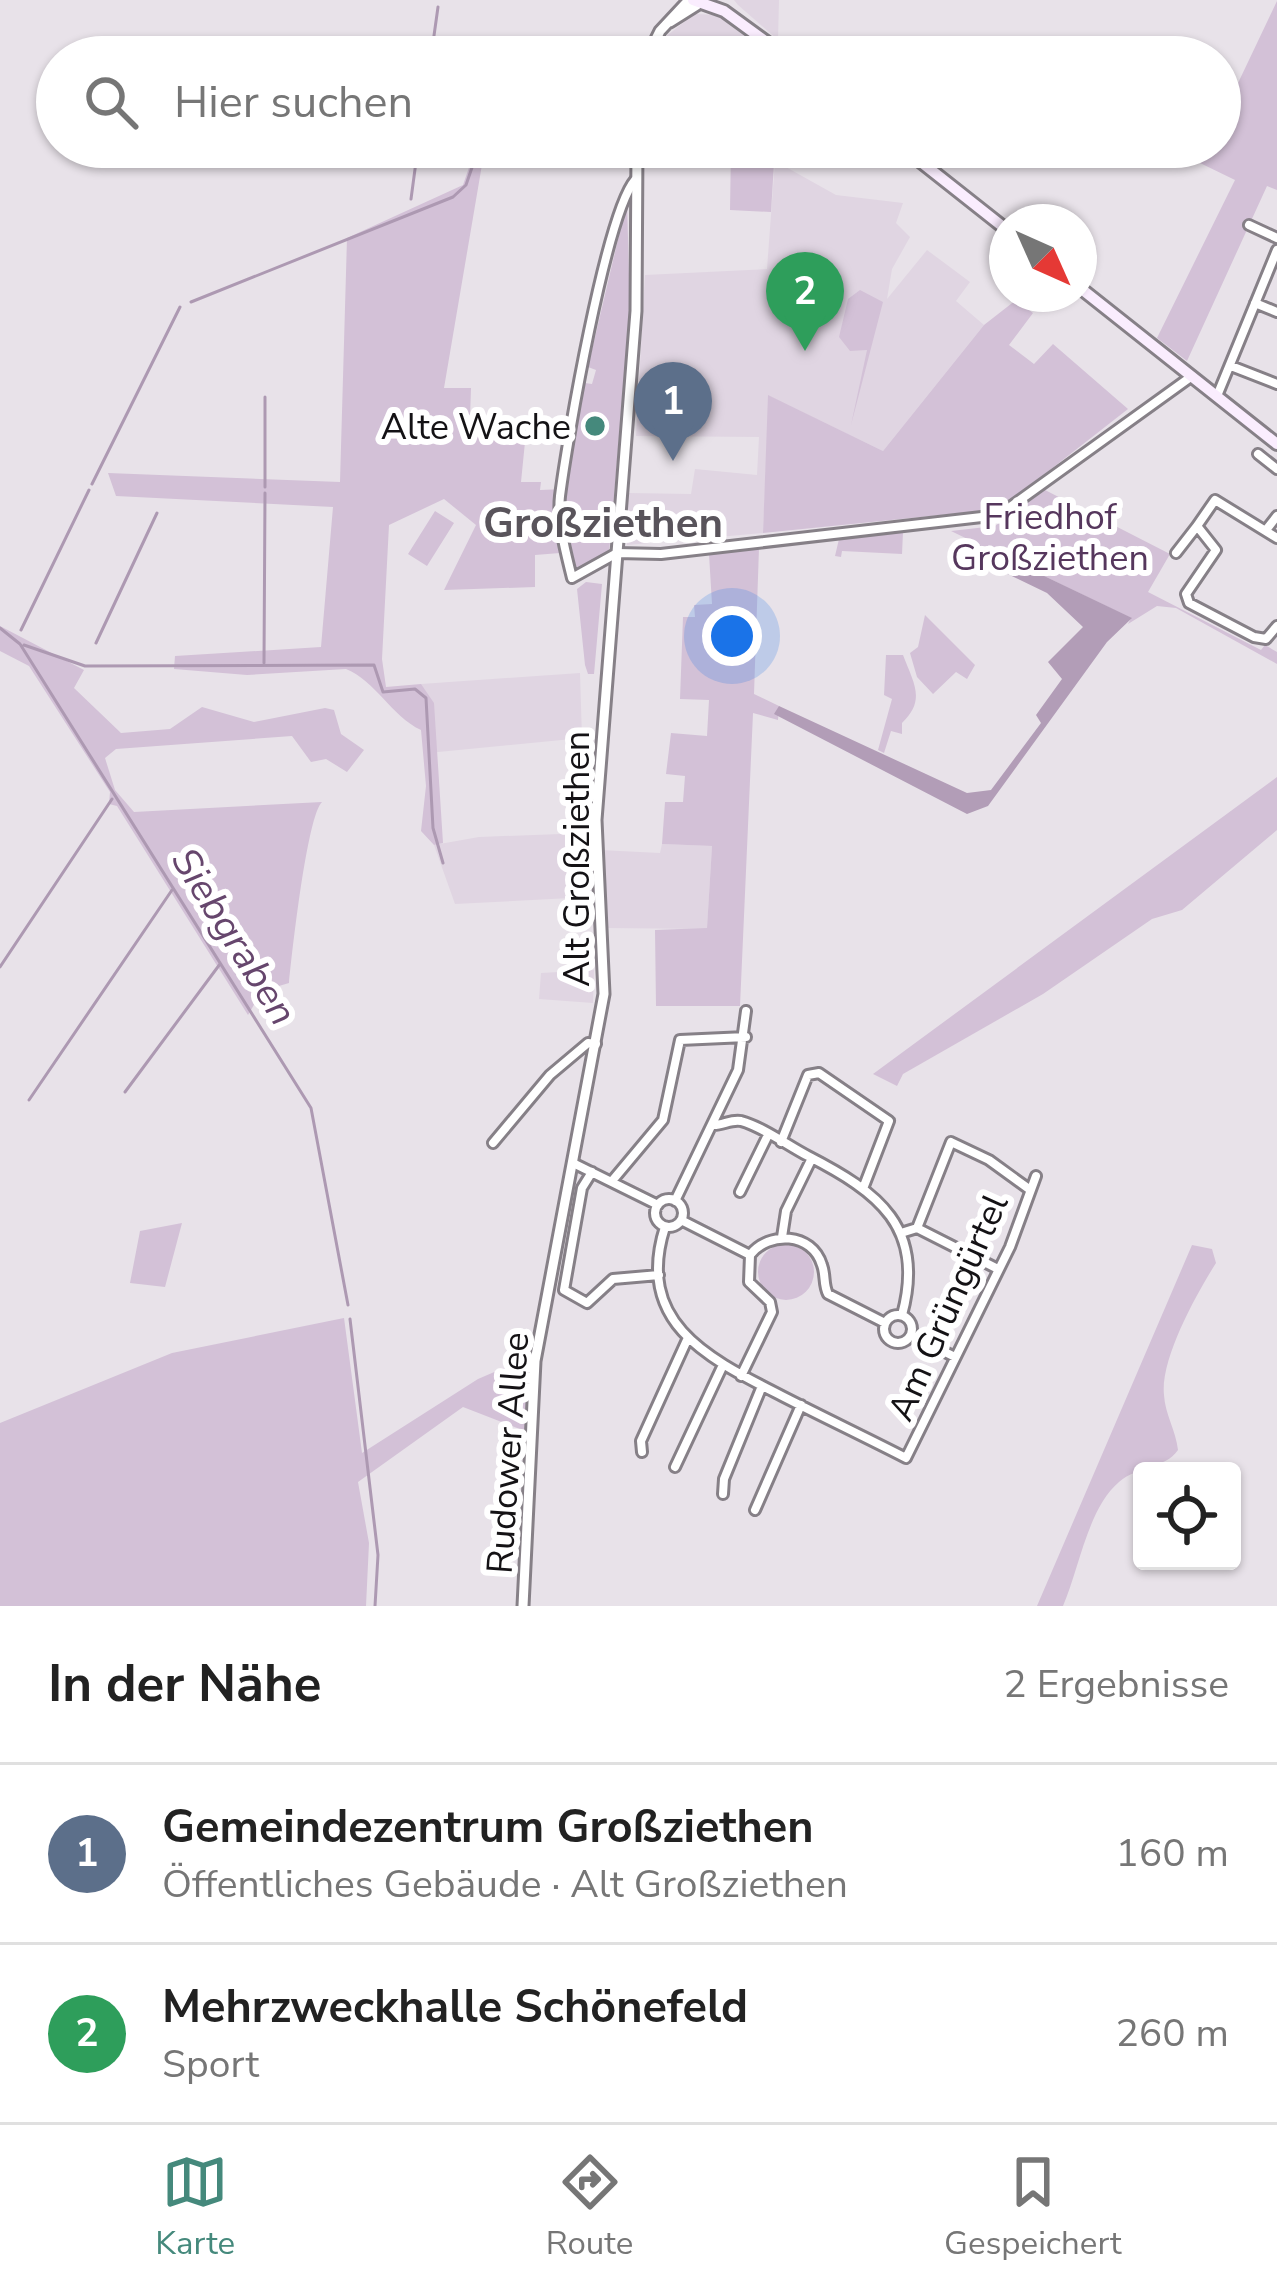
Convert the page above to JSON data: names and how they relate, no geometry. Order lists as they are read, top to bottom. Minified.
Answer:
{"streets":{"street":["Alt Großziethen","Am Grüngürtel","Rudower Allee"]},"crossings":[["Alt Großziethen","Rudower Allee"]],"districts":["Großziethen"],"water":["Siebgraben"],"parks":["Friedhof Großziethen"],"places":["Alte Wache"],"north":"bottom right","page":{"search":"Hier suchen","pins":["2","1"],"heading":["In der Nähe","2 Ergebnisse"],"list":[{"mark":"1","name":"Gemeindezentrum Großziethen","note":"Öffentliches Gebäude · Alt Großziethen","value":"160 m"},{"mark":"2","name":"Mehrzweckhalle Schönefeld","note":"Sport","value":"260 m"}],"nav":["Karte","Route","Gespeichert"]}}
